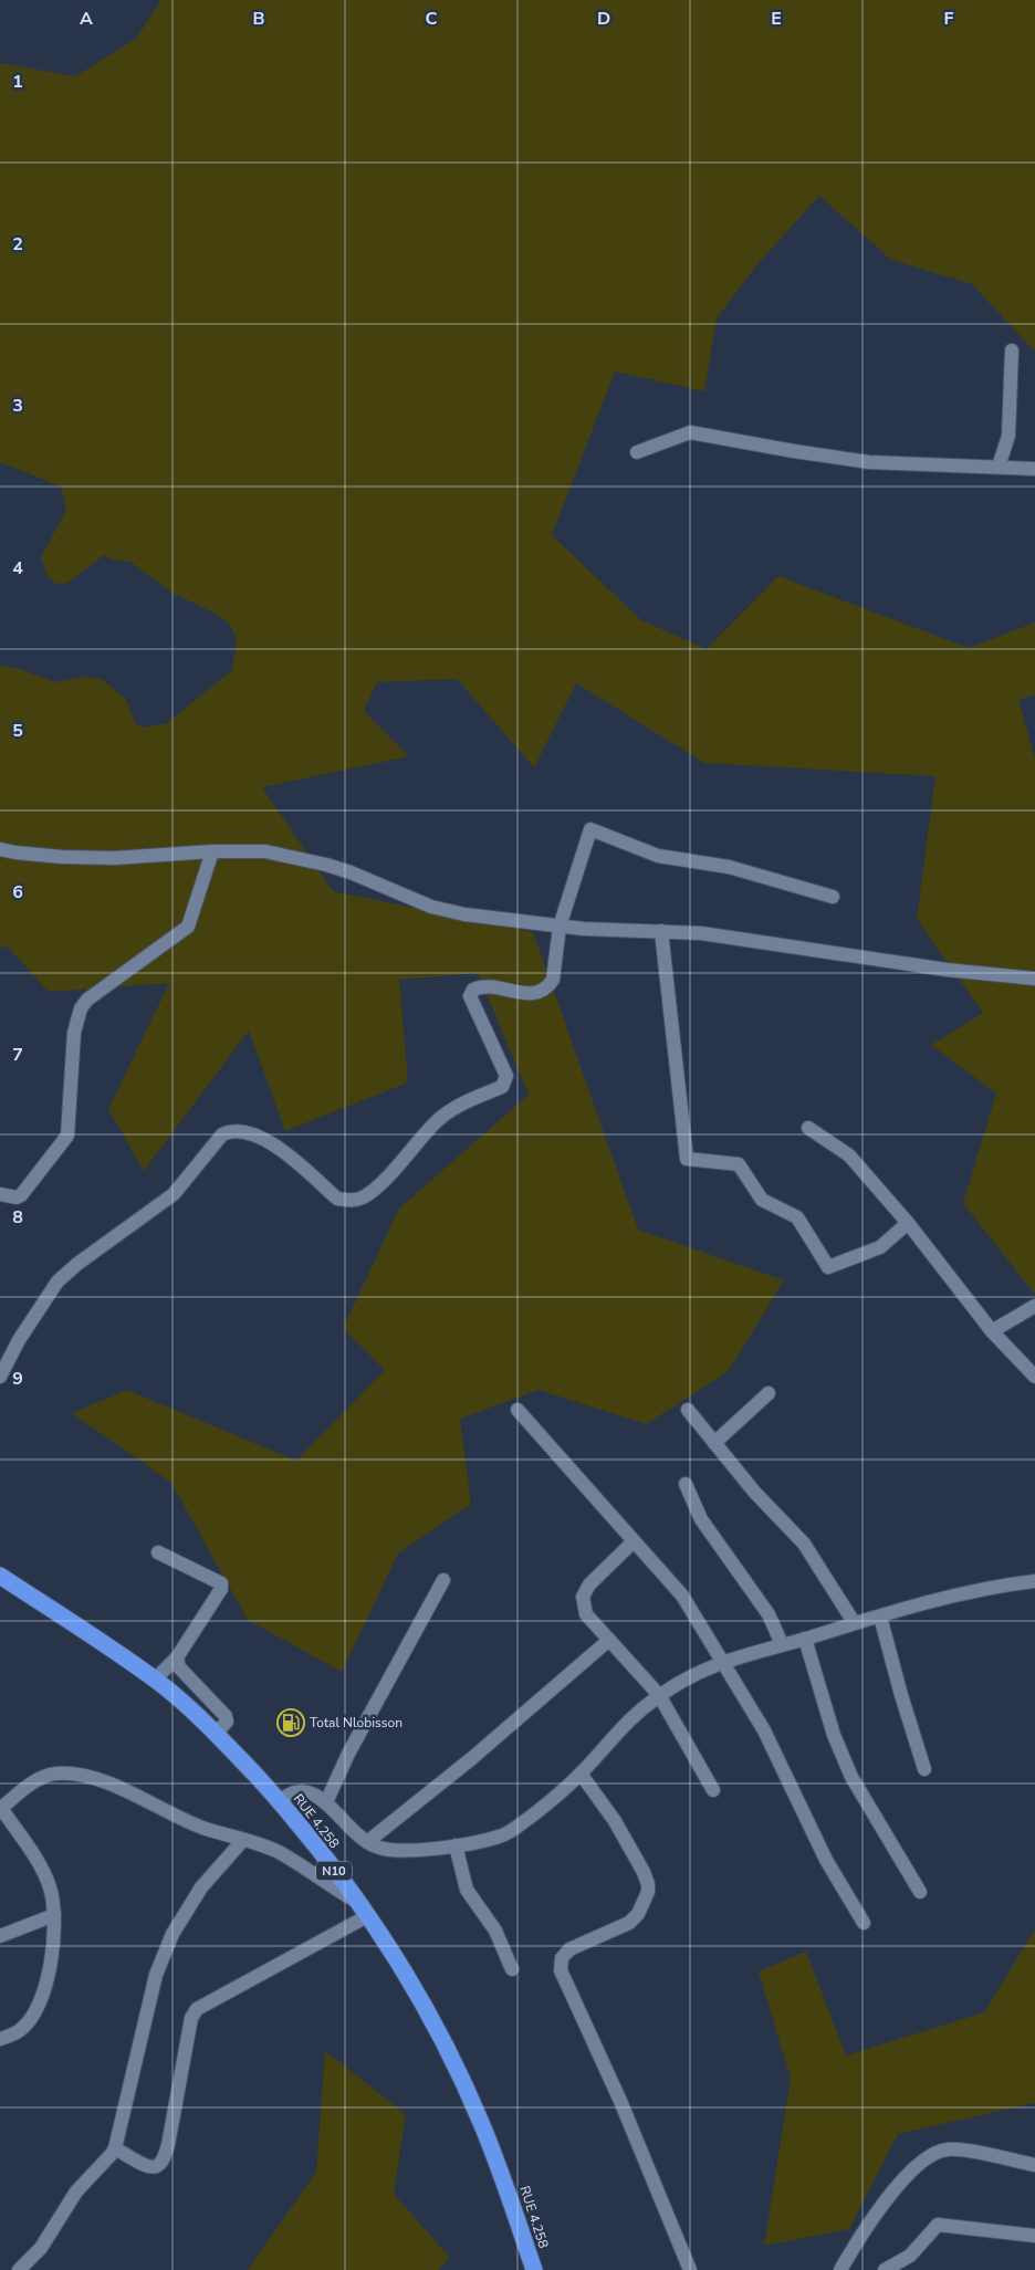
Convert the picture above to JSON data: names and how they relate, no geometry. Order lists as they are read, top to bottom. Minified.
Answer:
{"streets":{"highway":["RUE 4.258","N10"]},"places":{"fuel station":["Total Nlobisson"]},"grid":{"columns":["A","B","C","D","E","F"],"rows":["1","2","3","4","5","6","7","8","9"]}}
